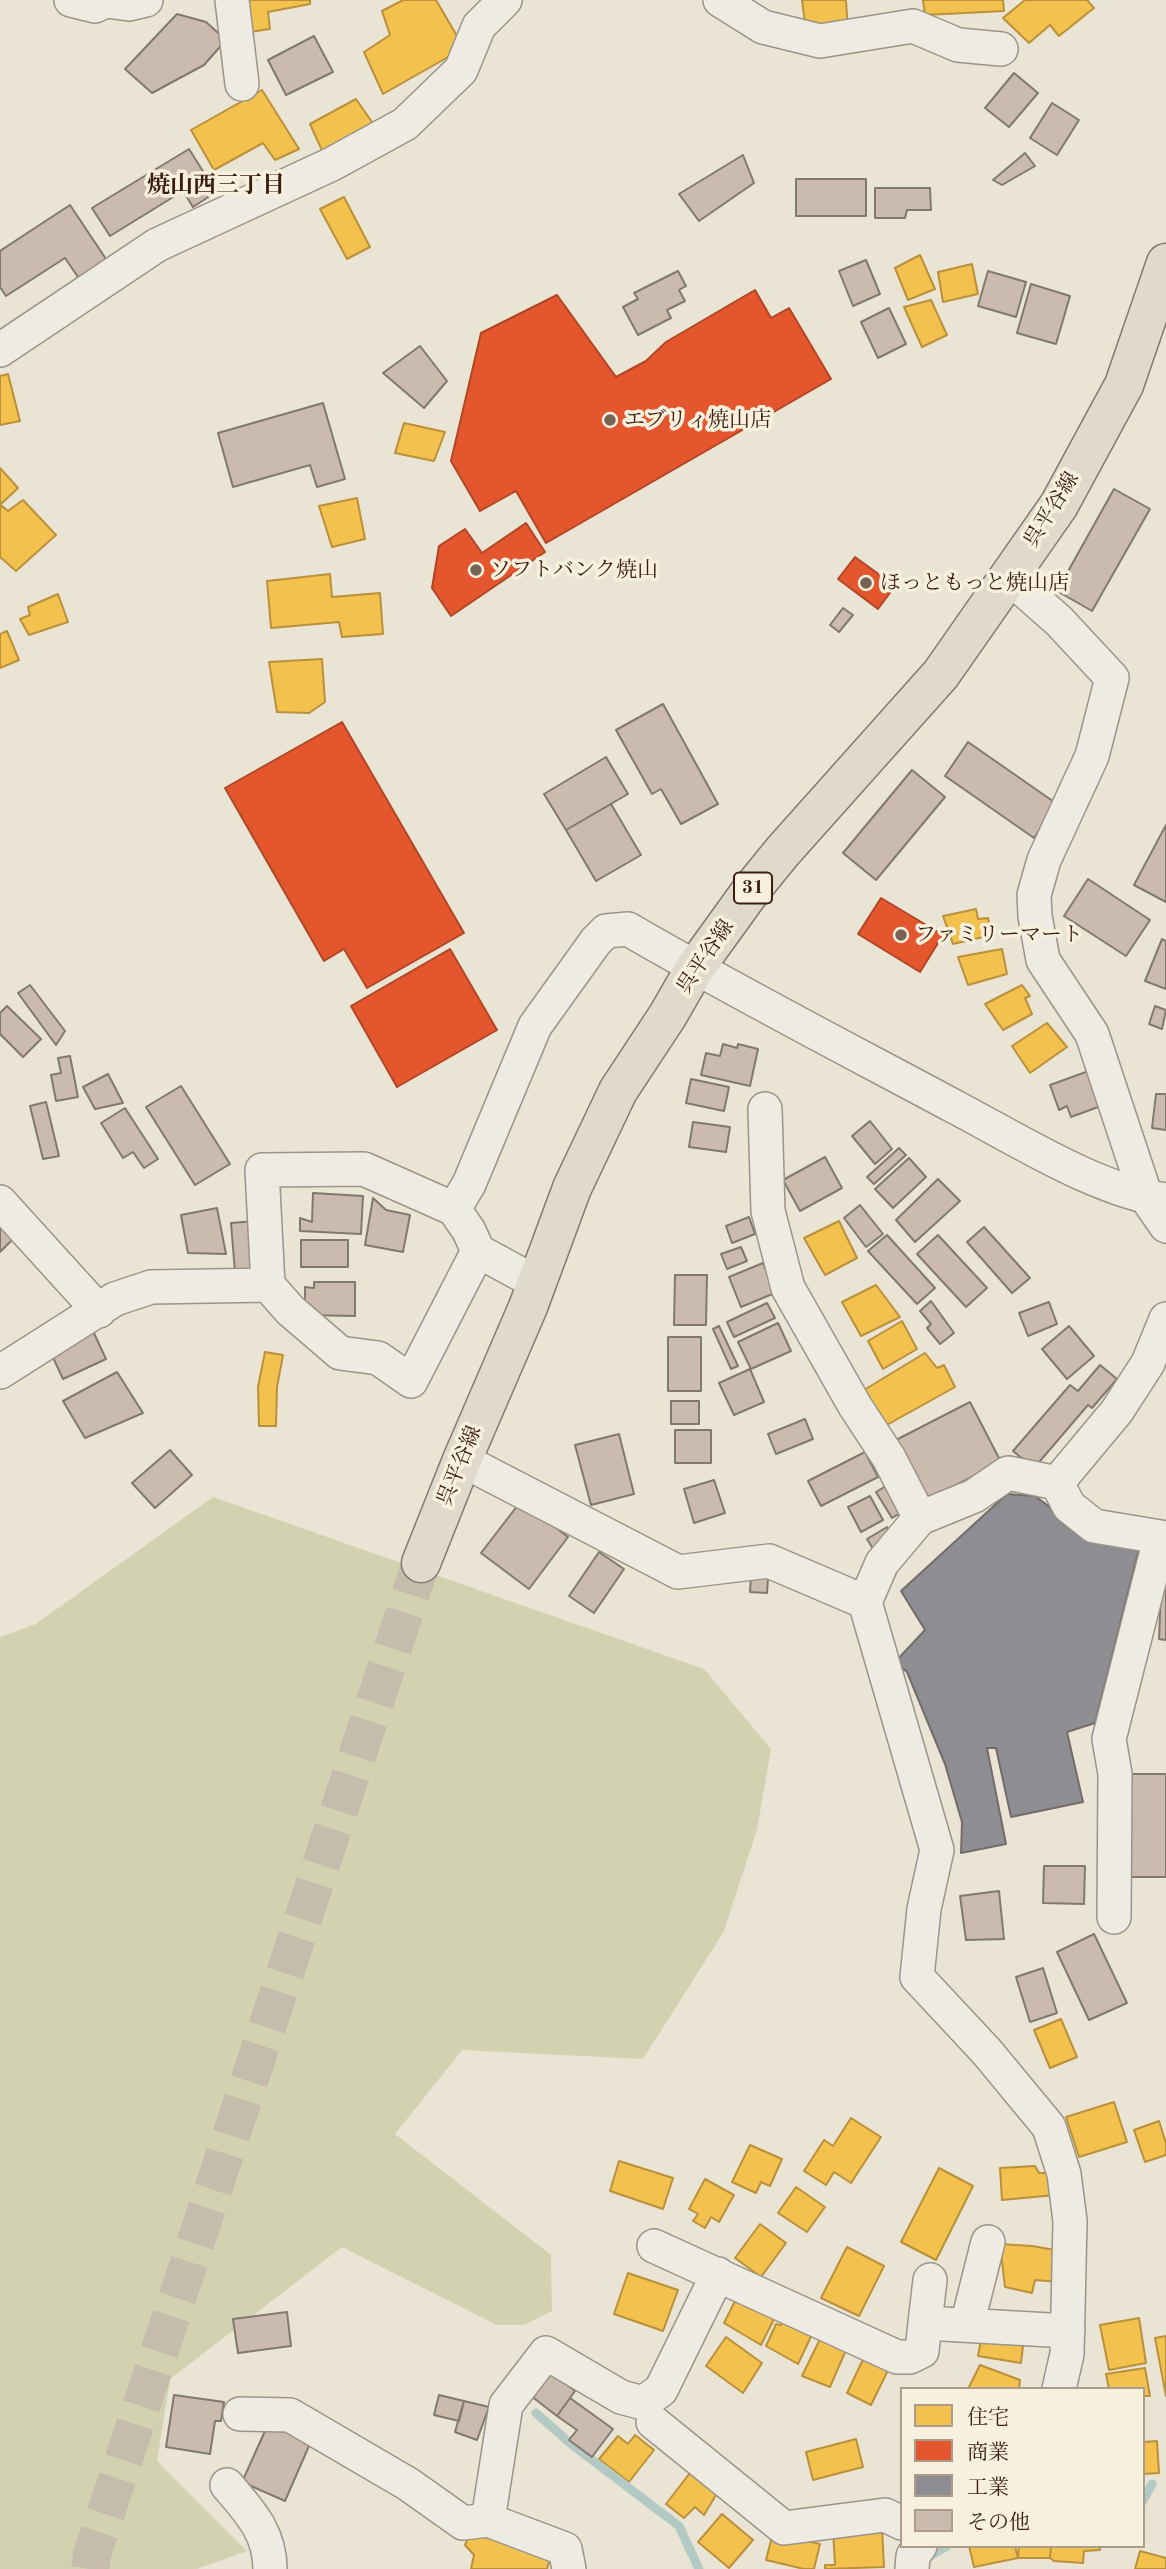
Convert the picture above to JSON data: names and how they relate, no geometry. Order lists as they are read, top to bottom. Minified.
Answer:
{"streets":{"main road":["呉平谷線","31"]},"districts":["焼山西三丁目"],"places":["エブリィ焼山店","ソフトバンク焼山","ほっともっと焼山店","ファミリーマート"],"legend":["住宅","商業","工業","その他"]}
